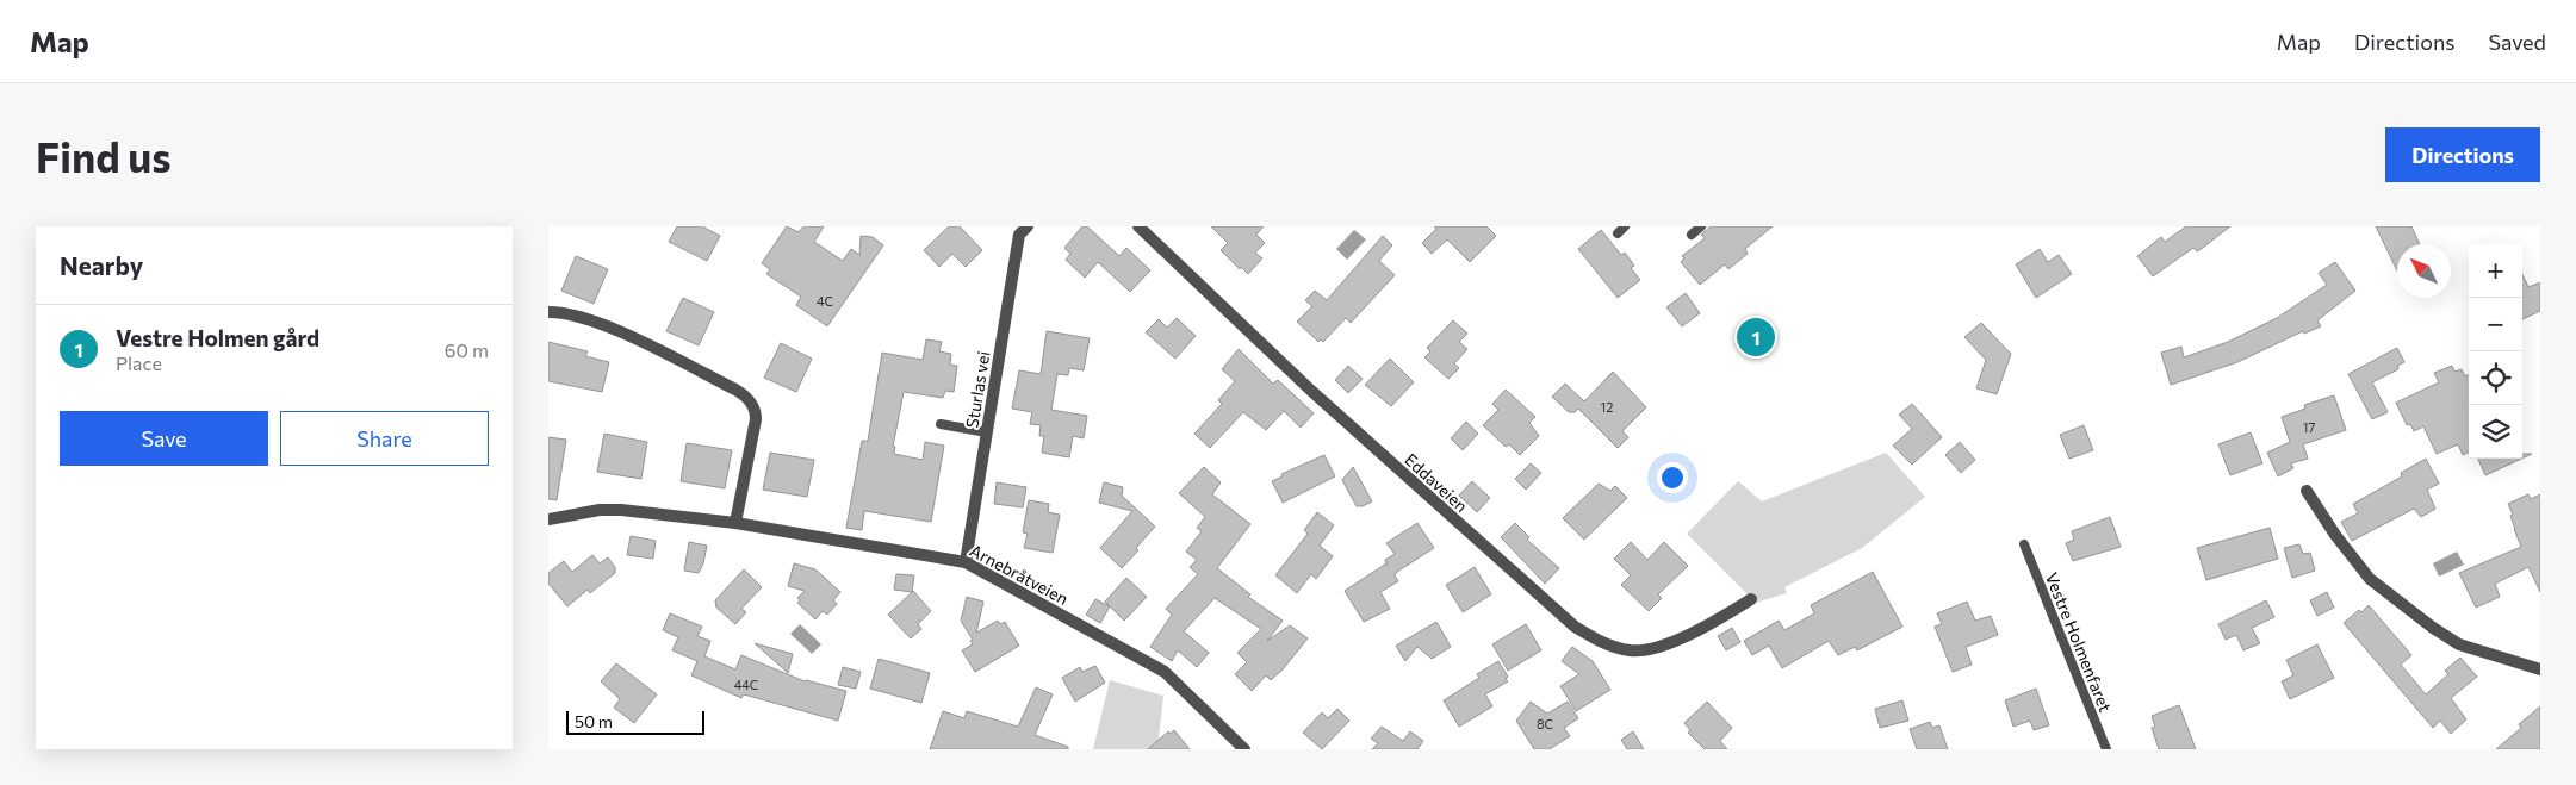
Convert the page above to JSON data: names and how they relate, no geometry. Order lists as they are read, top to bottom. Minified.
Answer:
{"streets":{"street":["Sturlas vei","Eddaveien","Arnebråtveien"],"lane":["Vestre Holmenfaret"]},"crossings":[["Sturlas vei","Arnebråtveien"]],"house_numbers":["4C","12","17","44C","8C"],"scale_bar":"50 m","north":"top left","page":{"header":"Map","nav":["Map","Directions","Saved"],"buttons":["Directions",["Save","Share"]],"title":"Find us","heading":"Nearby","map_buttons":["+","−"],"list":[{"mark":"1","name":"Vestre Holmen gård","note":"Place","value":"60 m"}],"pins":"1","scale":"50 m"}}
